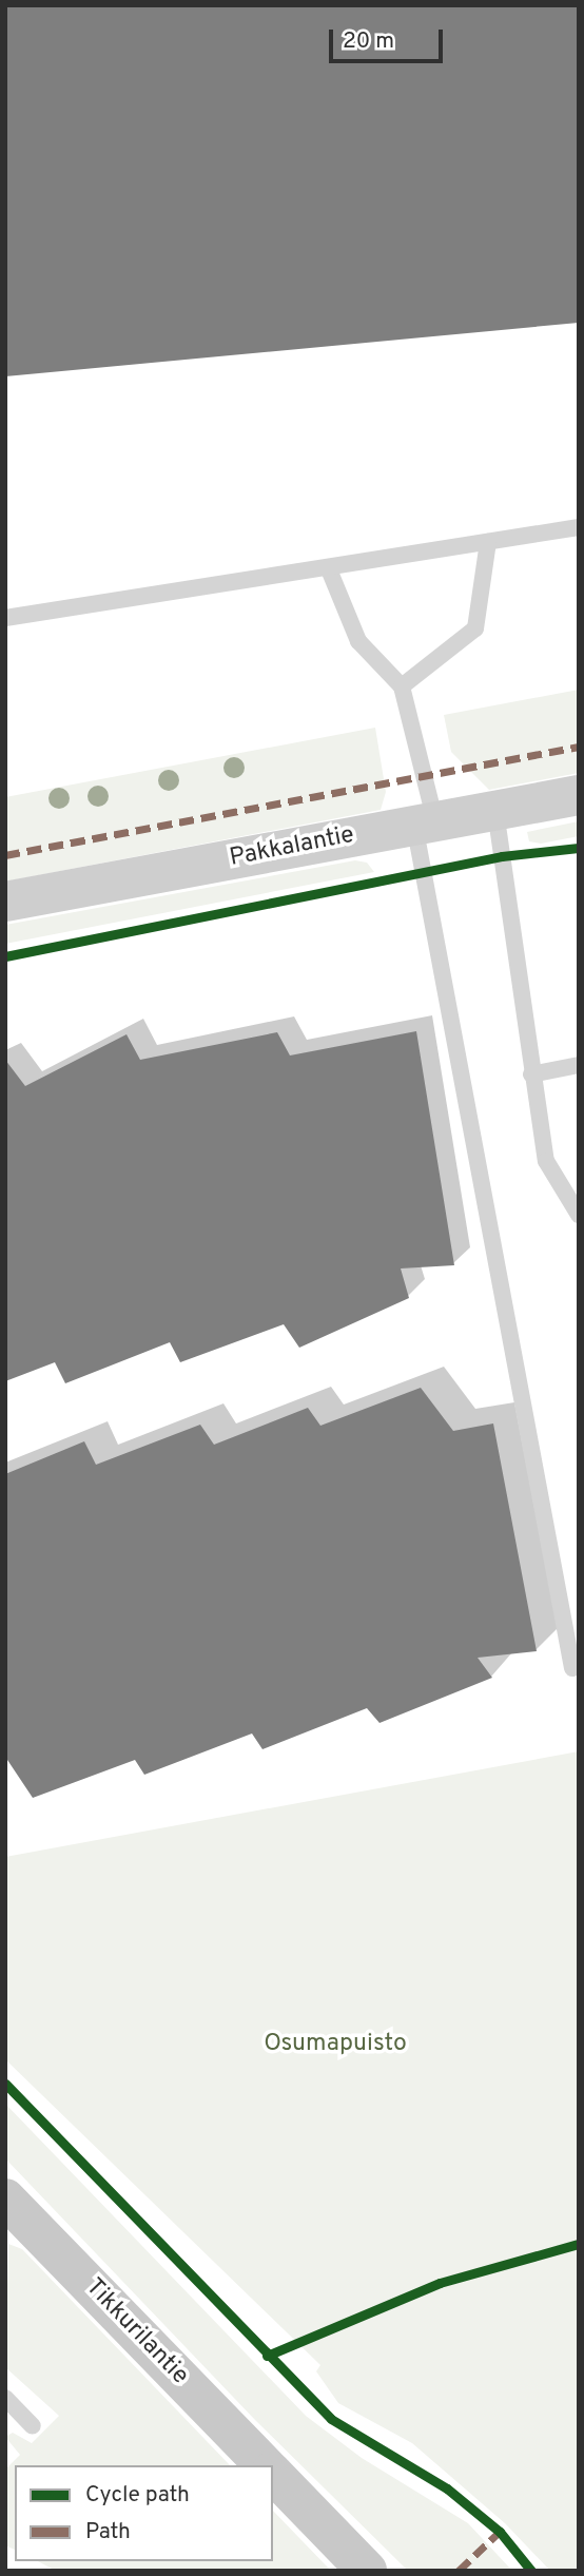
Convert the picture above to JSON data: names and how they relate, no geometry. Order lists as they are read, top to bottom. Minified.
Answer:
{"streets":{"main road":["Pakkalantie","Tikkurilantie"]},"parks":["Osumapuisto"],"legend":["Cycle path","Path"],"scale_bar":"20 m"}
